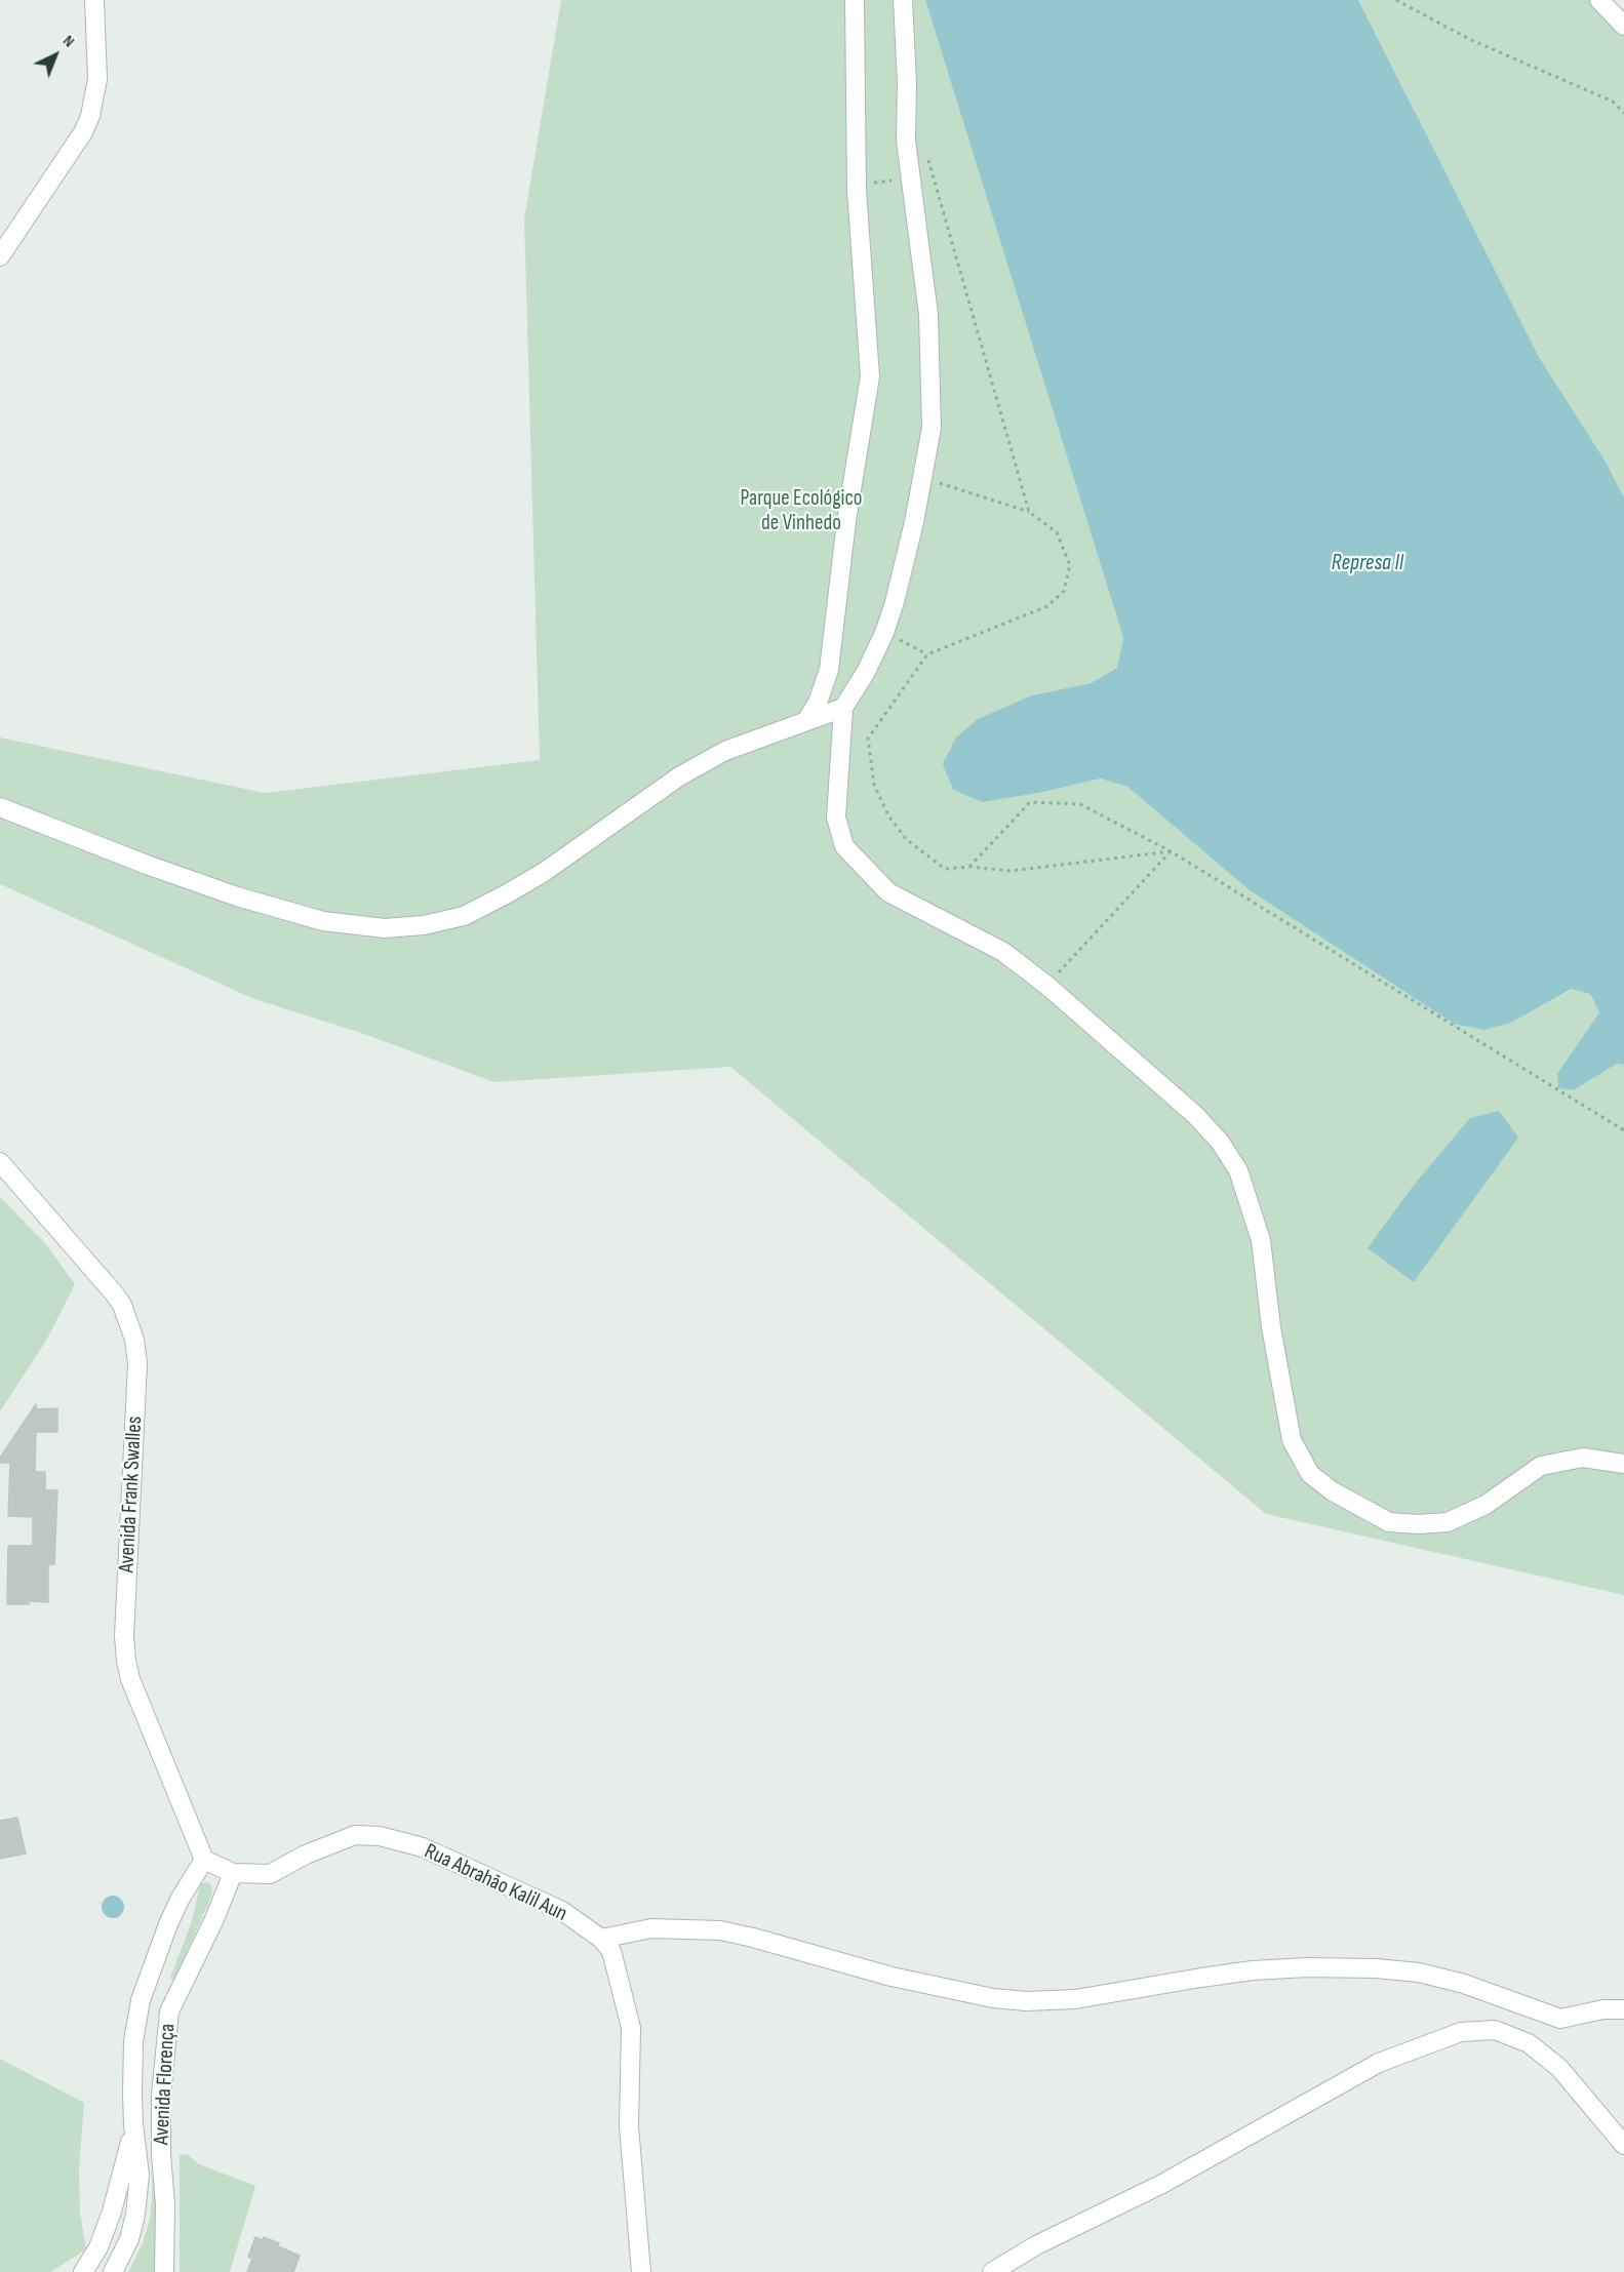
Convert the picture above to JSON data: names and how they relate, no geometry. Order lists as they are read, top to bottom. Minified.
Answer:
{"streets":{"street":["Avenida Frank Swalles","Rua Abrahão Kalil Aun","Avenida Florença"]},"crossings":[["Avenida Frank Swalles","Rua Abrahão Kalil Aun"],["Avenida Frank Swalles","Avenida Florença"],["Rua Abrahão Kalil Aun","Avenida Florença"]],"water":["Represa II"],"parks":["Parque Ecológico de Vinhedo"],"north":"top right"}
